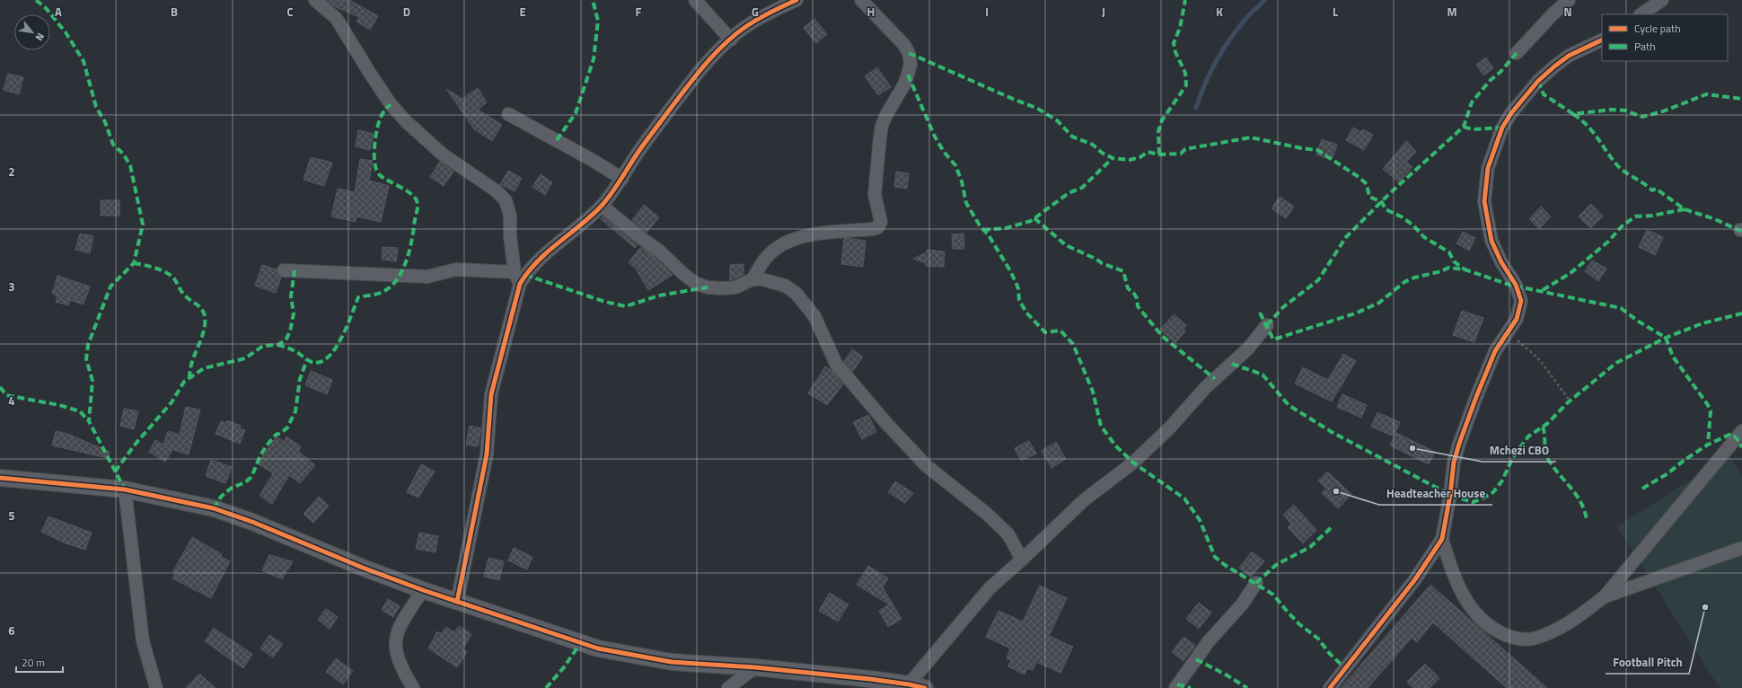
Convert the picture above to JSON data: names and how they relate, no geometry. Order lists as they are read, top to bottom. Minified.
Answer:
{"places":["Mchezi CBO","Headteacher House","Football Pitch"],"legend":["Cycle path","Path"],"scale_bar":"20 m","north":"bottom right","grid":{"columns":["A","B","C","D","E","F","G","H","I","J","K","L","M","N"],"rows":["2","3","4","5","6"]}}
